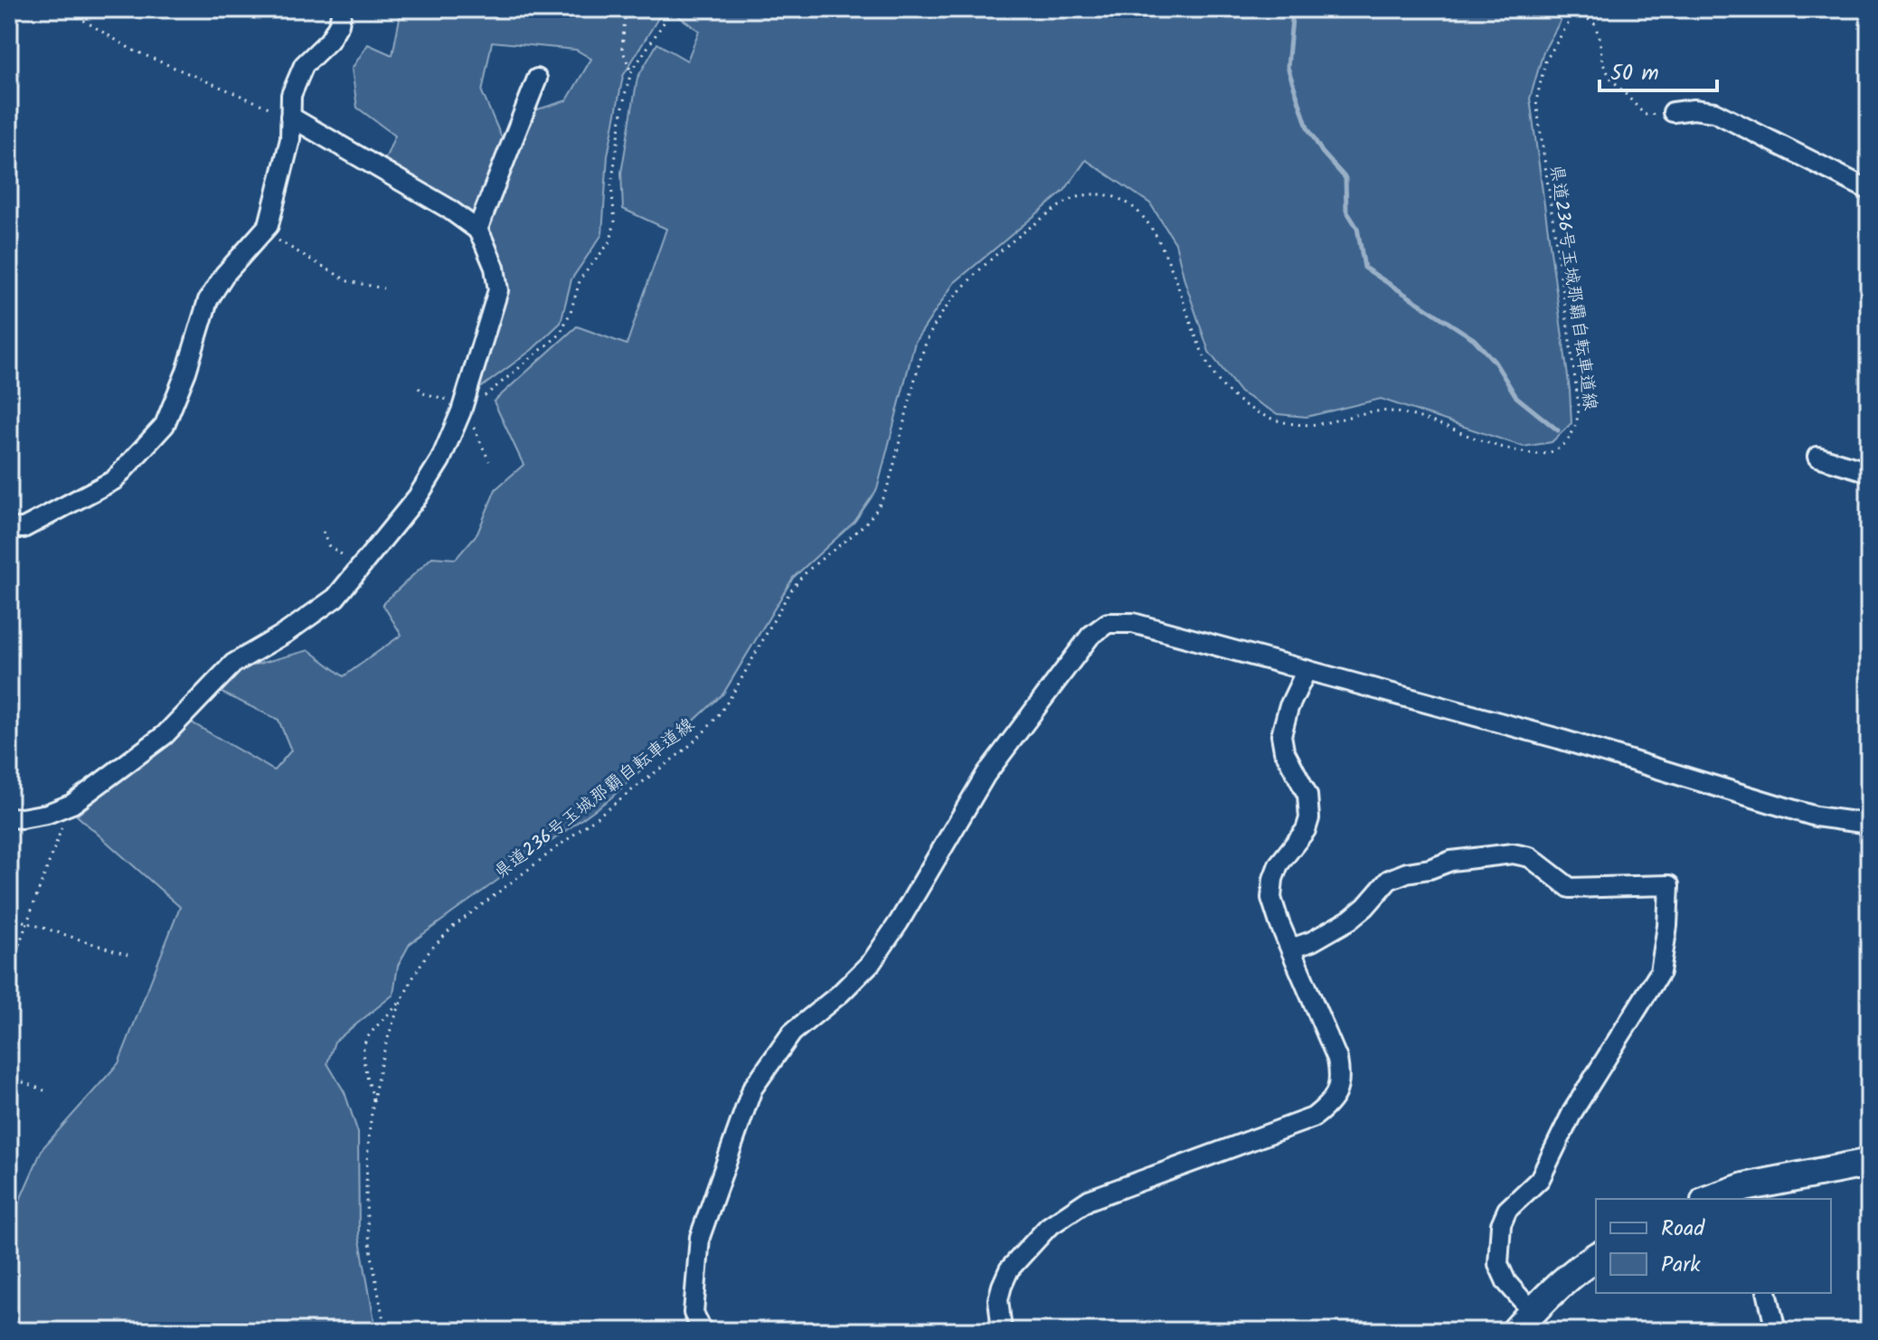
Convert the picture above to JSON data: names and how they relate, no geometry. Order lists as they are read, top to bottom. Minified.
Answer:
{"streets":{"path":["県道236号玉城那覇自転車道線"]},"legend":["Road","Park"],"scale_bar":"50 m"}
